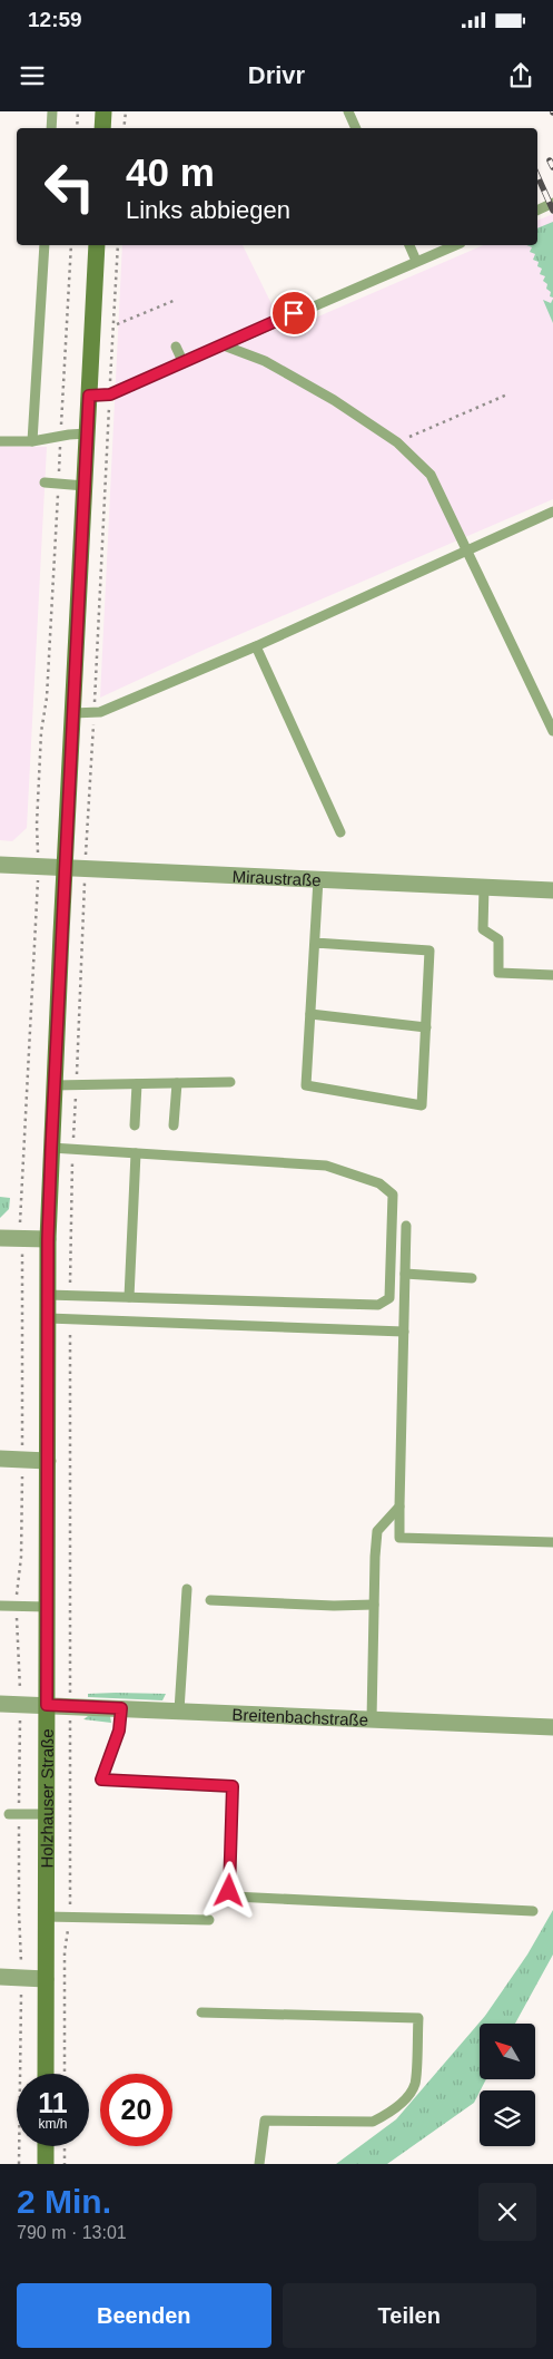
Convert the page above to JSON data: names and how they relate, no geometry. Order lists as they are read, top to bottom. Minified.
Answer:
{"streets":{"main road":["Holzhauser Straße"],"street":["Miraustraße","Breitenbachstraße"]},"crossings":[["Miraustraße","Holzhauser Straße"],["Breitenbachstraße","Holzhauser Straße"]],"north":"top left","page":{"status":"12:59","header":"Drivr","turn":["40 m","Links abbiegen"],"speed":"11 km/h","limit":"20","heading":["2 Min.","790 m · 13:01"],"buttons":["Beenden","Teilen"]}}
